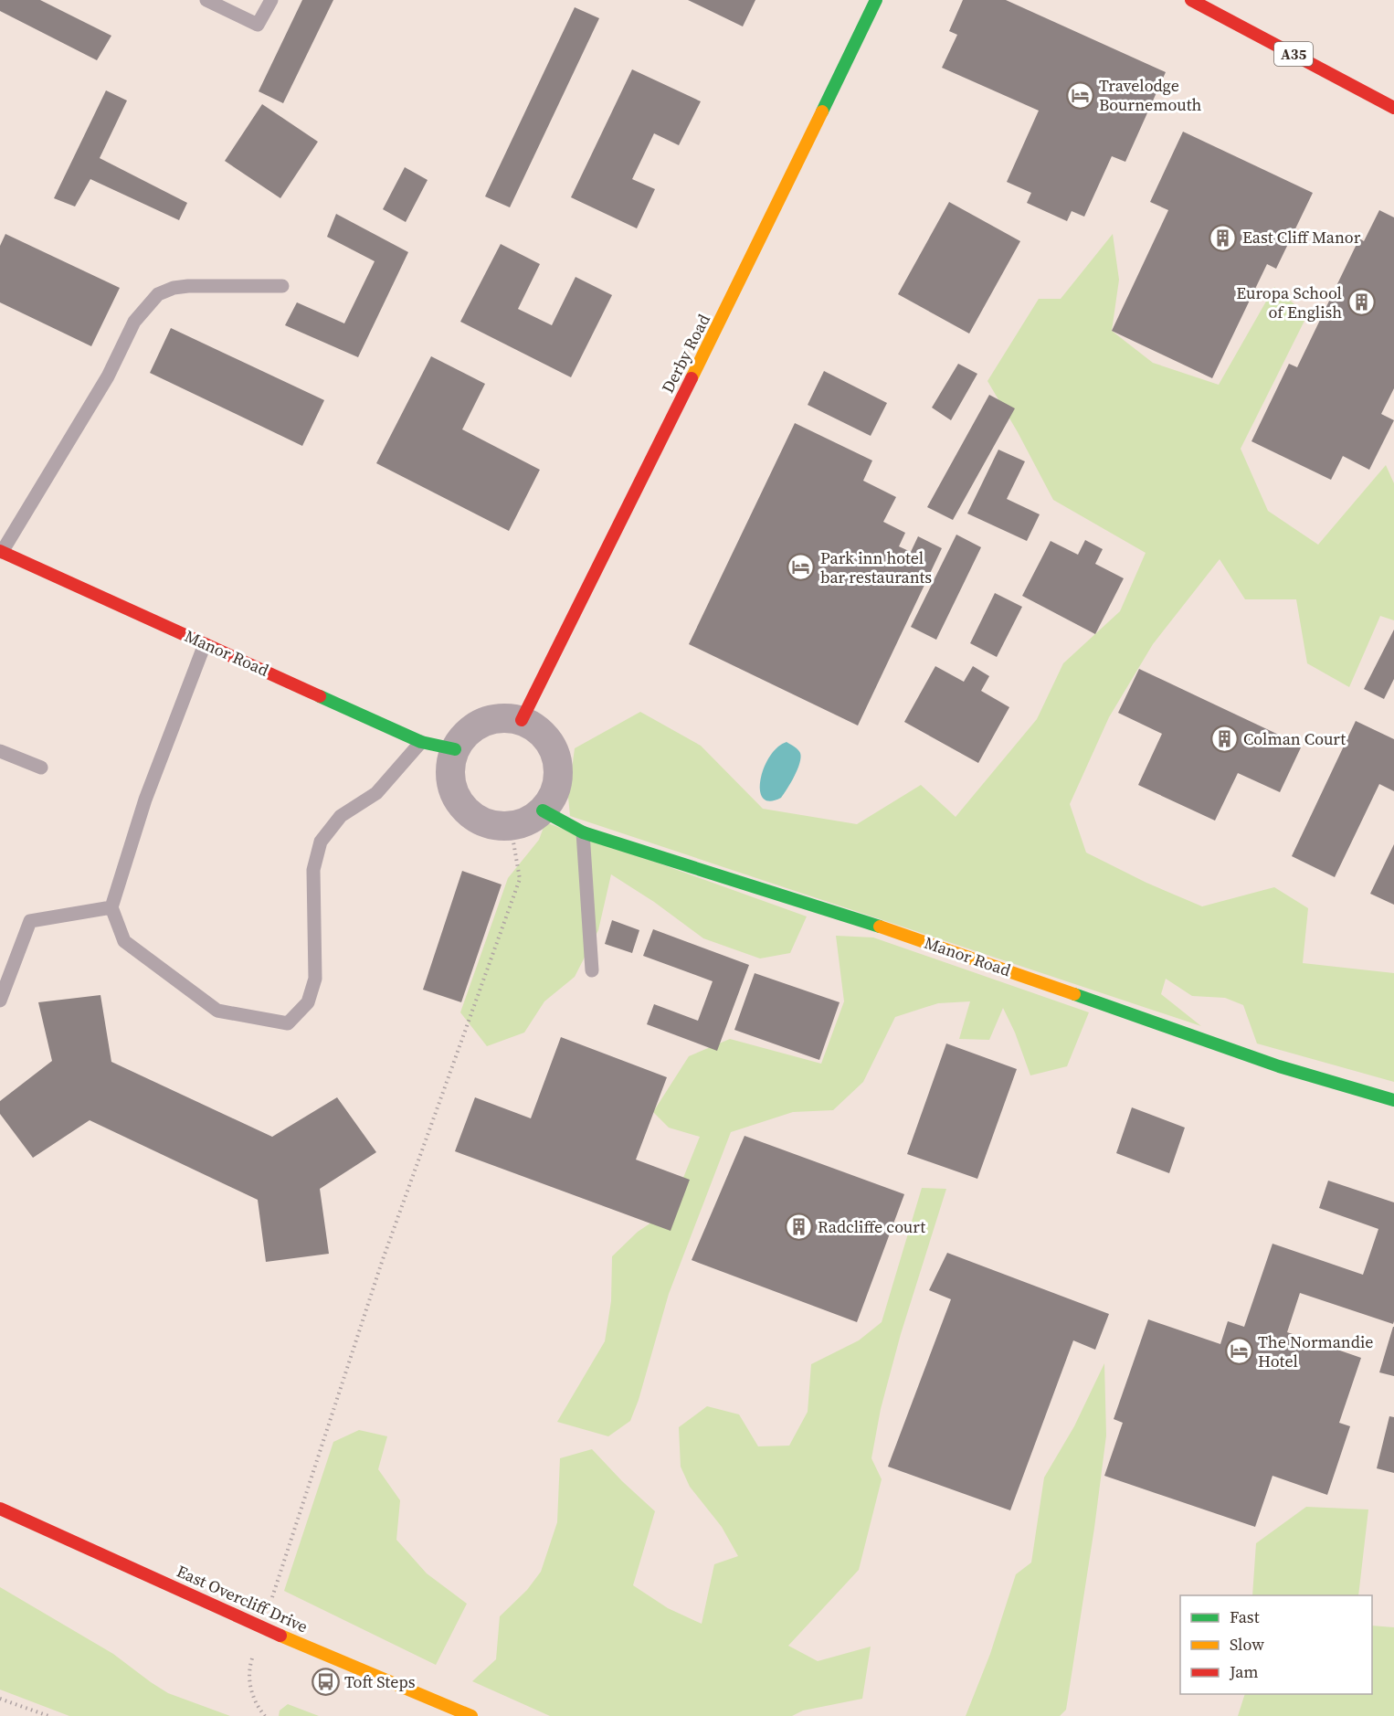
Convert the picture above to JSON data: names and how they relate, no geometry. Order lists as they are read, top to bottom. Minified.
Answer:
{"streets":{"street":["A35","Derby Road","Manor Road","East Overcliff Drive"]},"crossings":[["Derby Road","Manor Road"]],"places":{"hotel":["Travelodge Bournemouth","Park inn hotel bar restaurants","The Normandie Hotel"],"building":["East Cliff Manor","Europa School of English","Colman Court","Radcliffe court"],"bus stop":["Toft Steps"]},"legend":["Fast","Slow","Jam"]}
